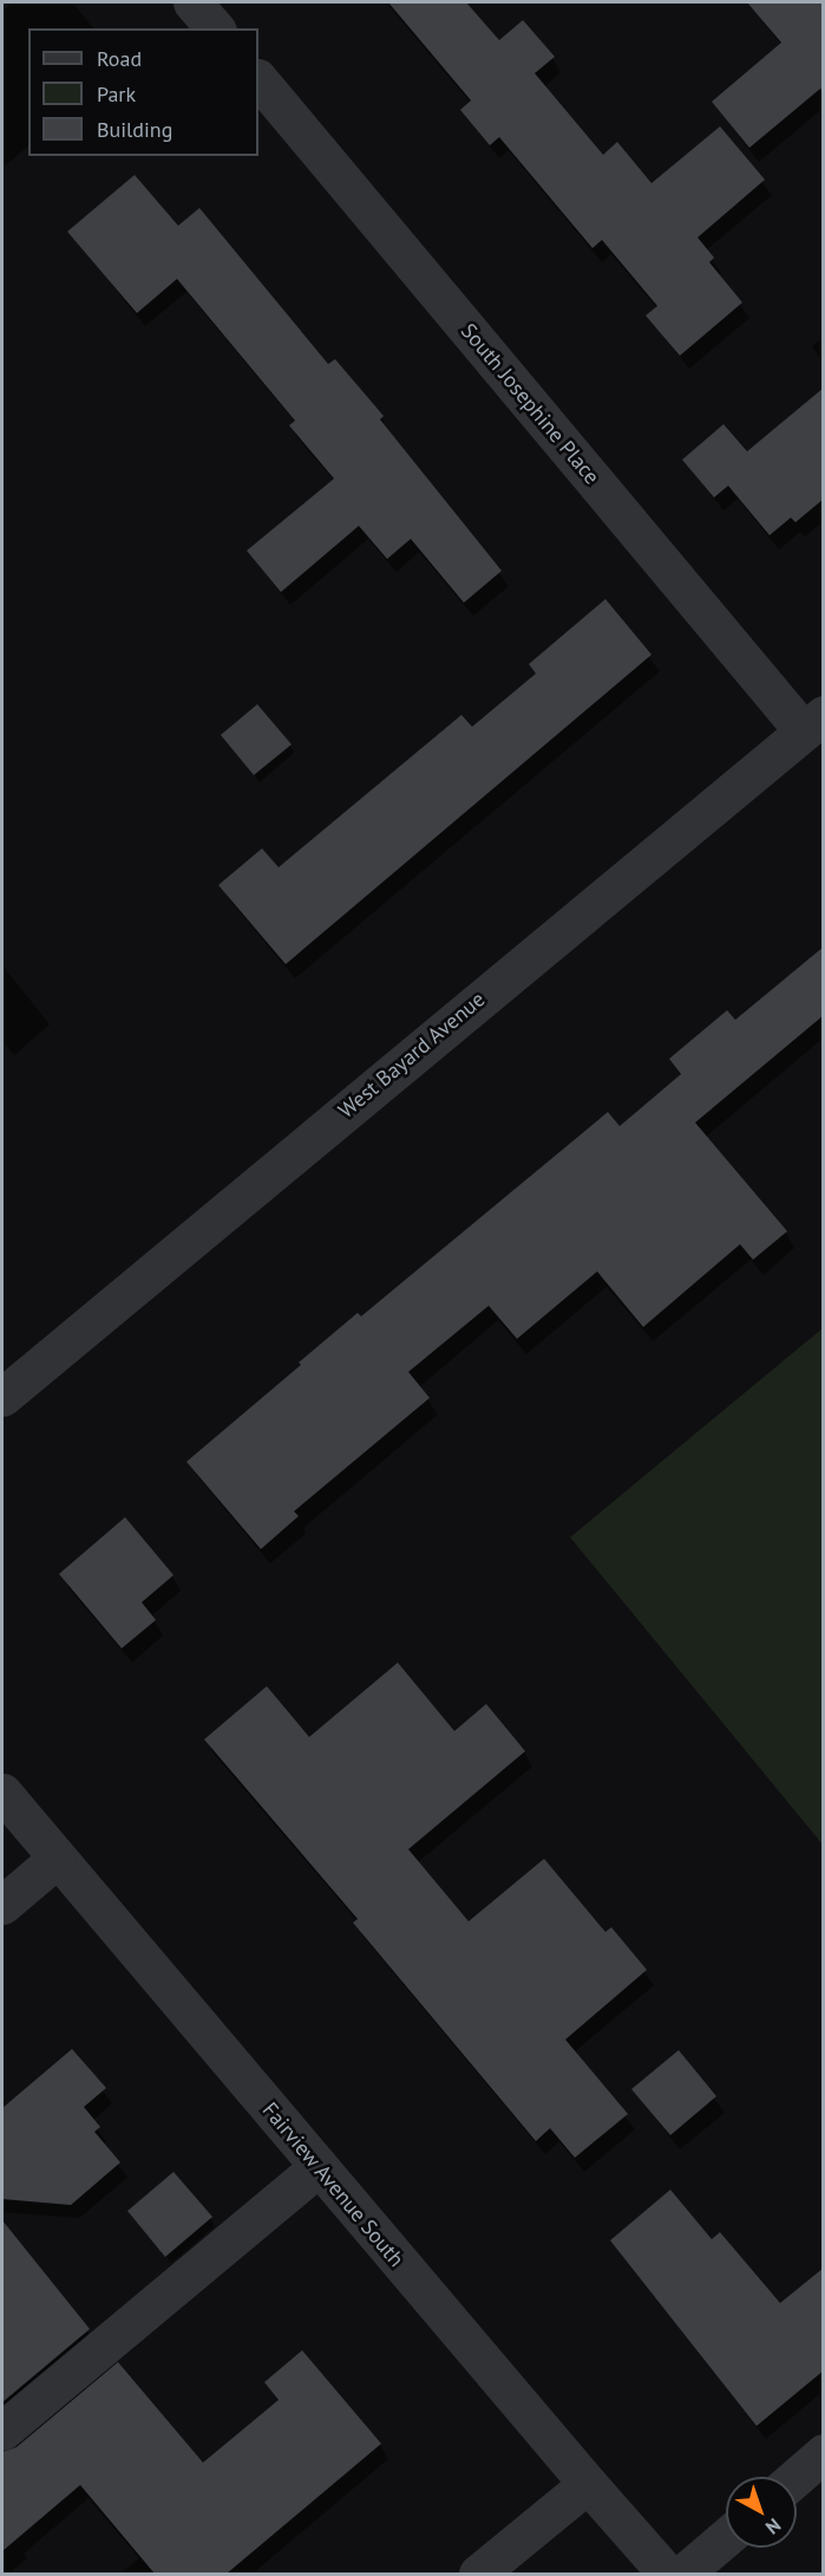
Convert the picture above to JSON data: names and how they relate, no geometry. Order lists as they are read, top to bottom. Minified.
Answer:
{"streets":{"street":["South Josephine Place","West Bayard Avenue","Fairview Avenue South"]},"crossings":[["South Josephine Place","West Bayard Avenue"]],"legend":["Road","Park","Building"],"north":"bottom right"}
